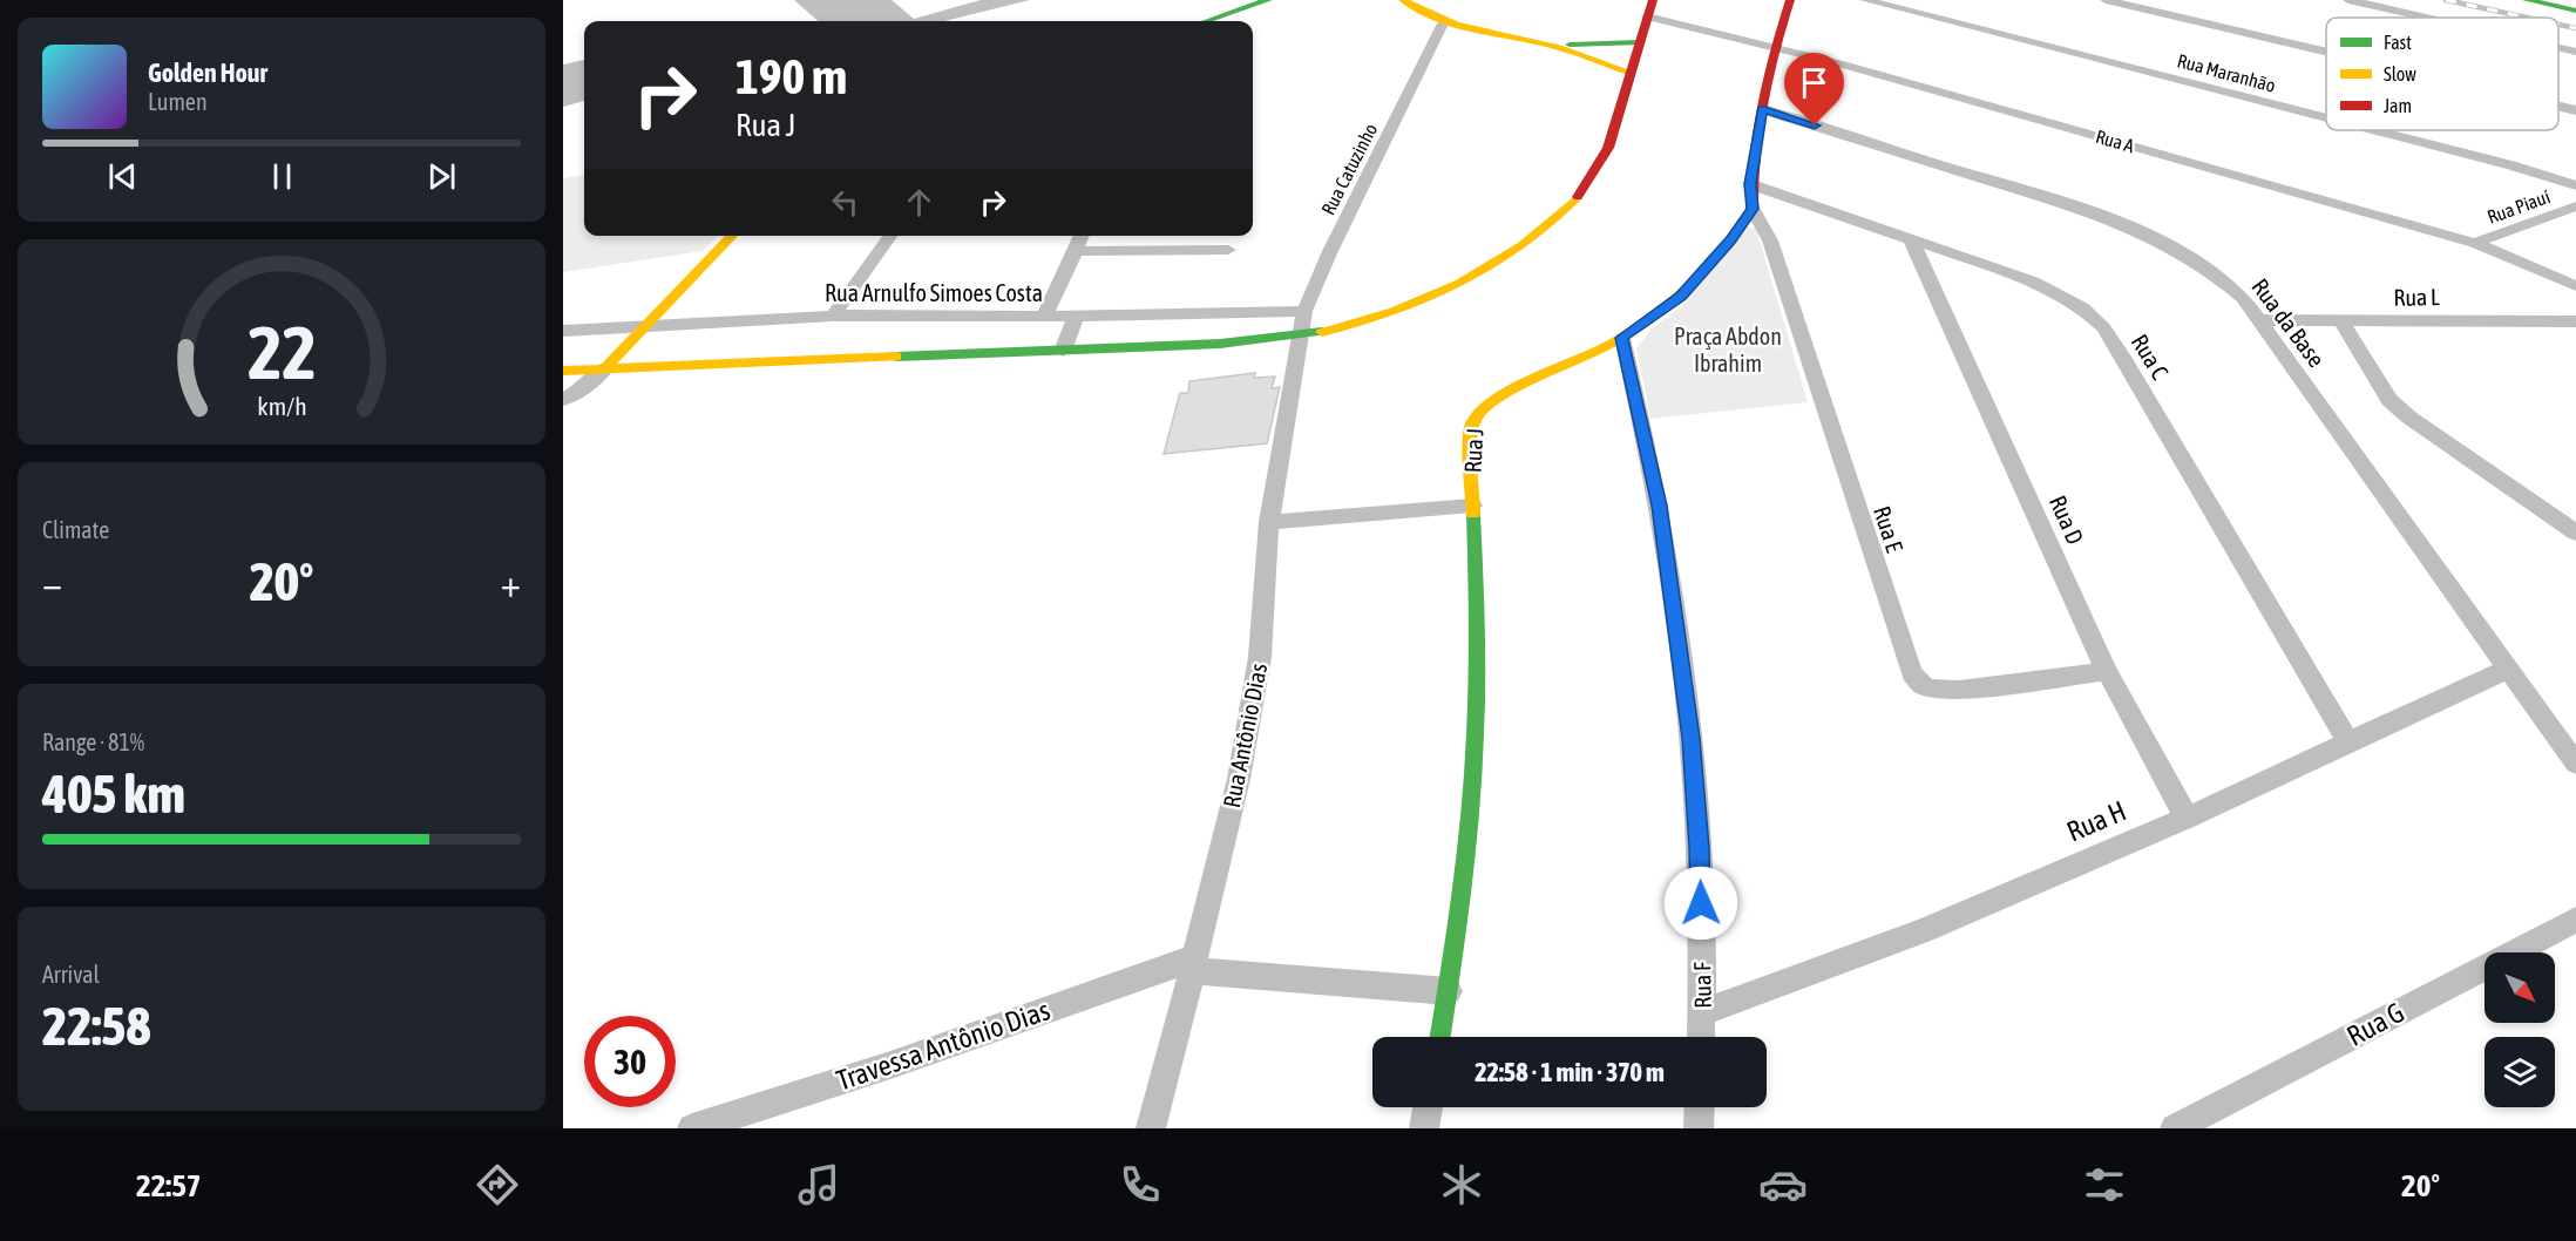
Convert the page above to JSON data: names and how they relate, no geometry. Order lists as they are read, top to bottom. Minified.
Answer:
{"streets":{"street":["Rua Maranhão","Rua A","Rua Catuzinho","Rua Piauí","Rua Arnulfo Simoes Costa","Rua L","Rua da Base","Rua C","Rua J","Rua D","Rua E","Rua Antônio Dias","Rua H","Rua F","Rua G","Travessa Antônio Dias"]},"crossings":[["Rua A","Rua Piauí"],["Rua Catuzinho","Rua Arnulfo Simoes Costa"],["Rua Catuzinho","Rua Antônio Dias"],["Rua L","Rua da Base"],["Rua da Base","Rua H"],["Rua C","Rua D"],["Rua C","Rua H"],["Rua J","Rua E"],["Rua J","Rua F"],["Rua D","Rua E"],["Rua D","Rua H"],["Rua Antônio Dias","Travessa Antônio Dias"],["Rua H","Rua F"]],"parks":["Praça Abdon Ibrahim"],"legend":["Fast","Slow","Jam"],"north":"bottom right","page":{"turn":["190 m","Rua J"],"song":["Golden Hour","Lumen"],"tile":["Climate",["Range · 81%","405 km"],["Arrival","22:58"]],"heat":["−","20°","+"],"limit":"30","trip":"22:58 · 1 min · 370 m","tabs":["22:57","20°"],"gauge":["22","km/h"]}}
